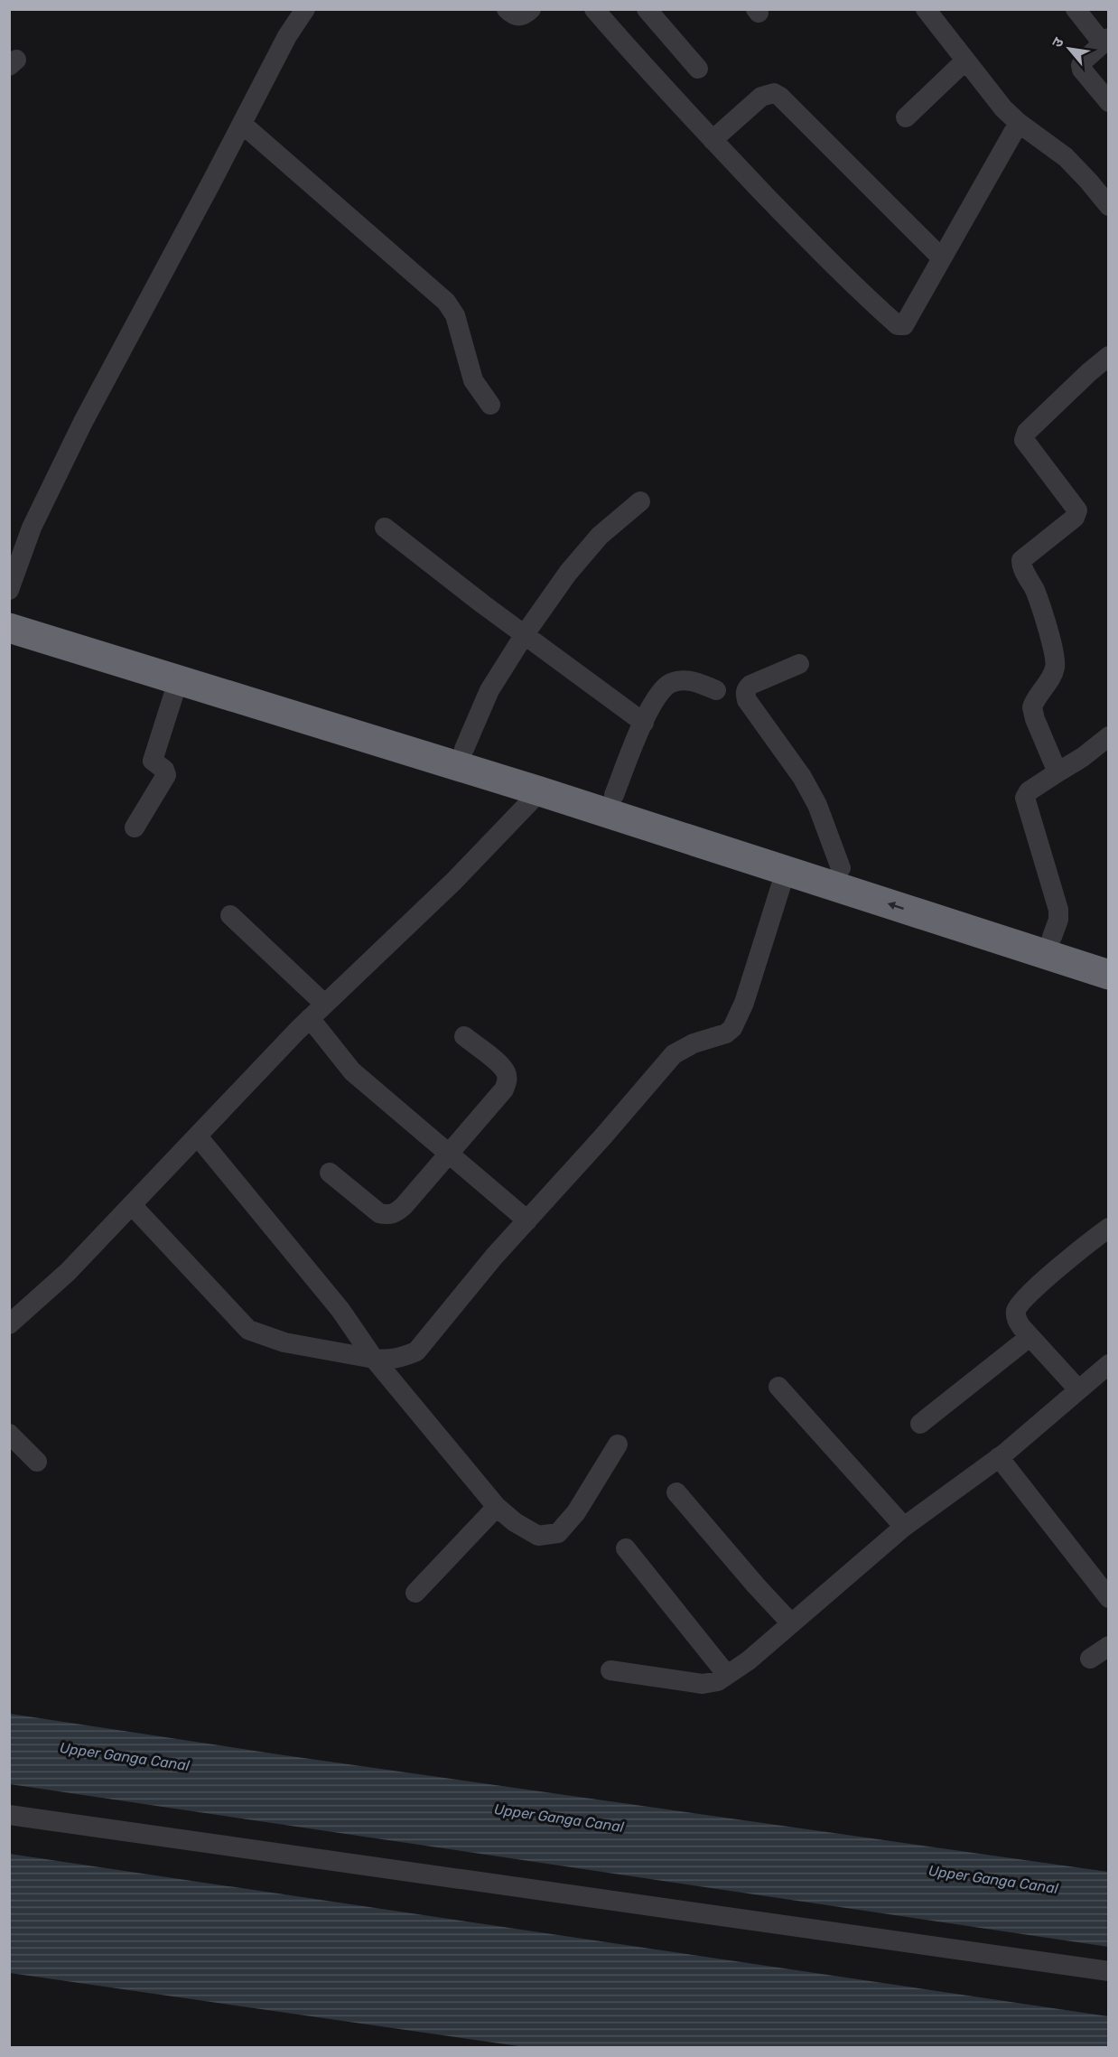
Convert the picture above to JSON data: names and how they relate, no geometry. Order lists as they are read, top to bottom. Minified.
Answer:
{"water":["Upper Ganga Canal"],"north":"top left"}
